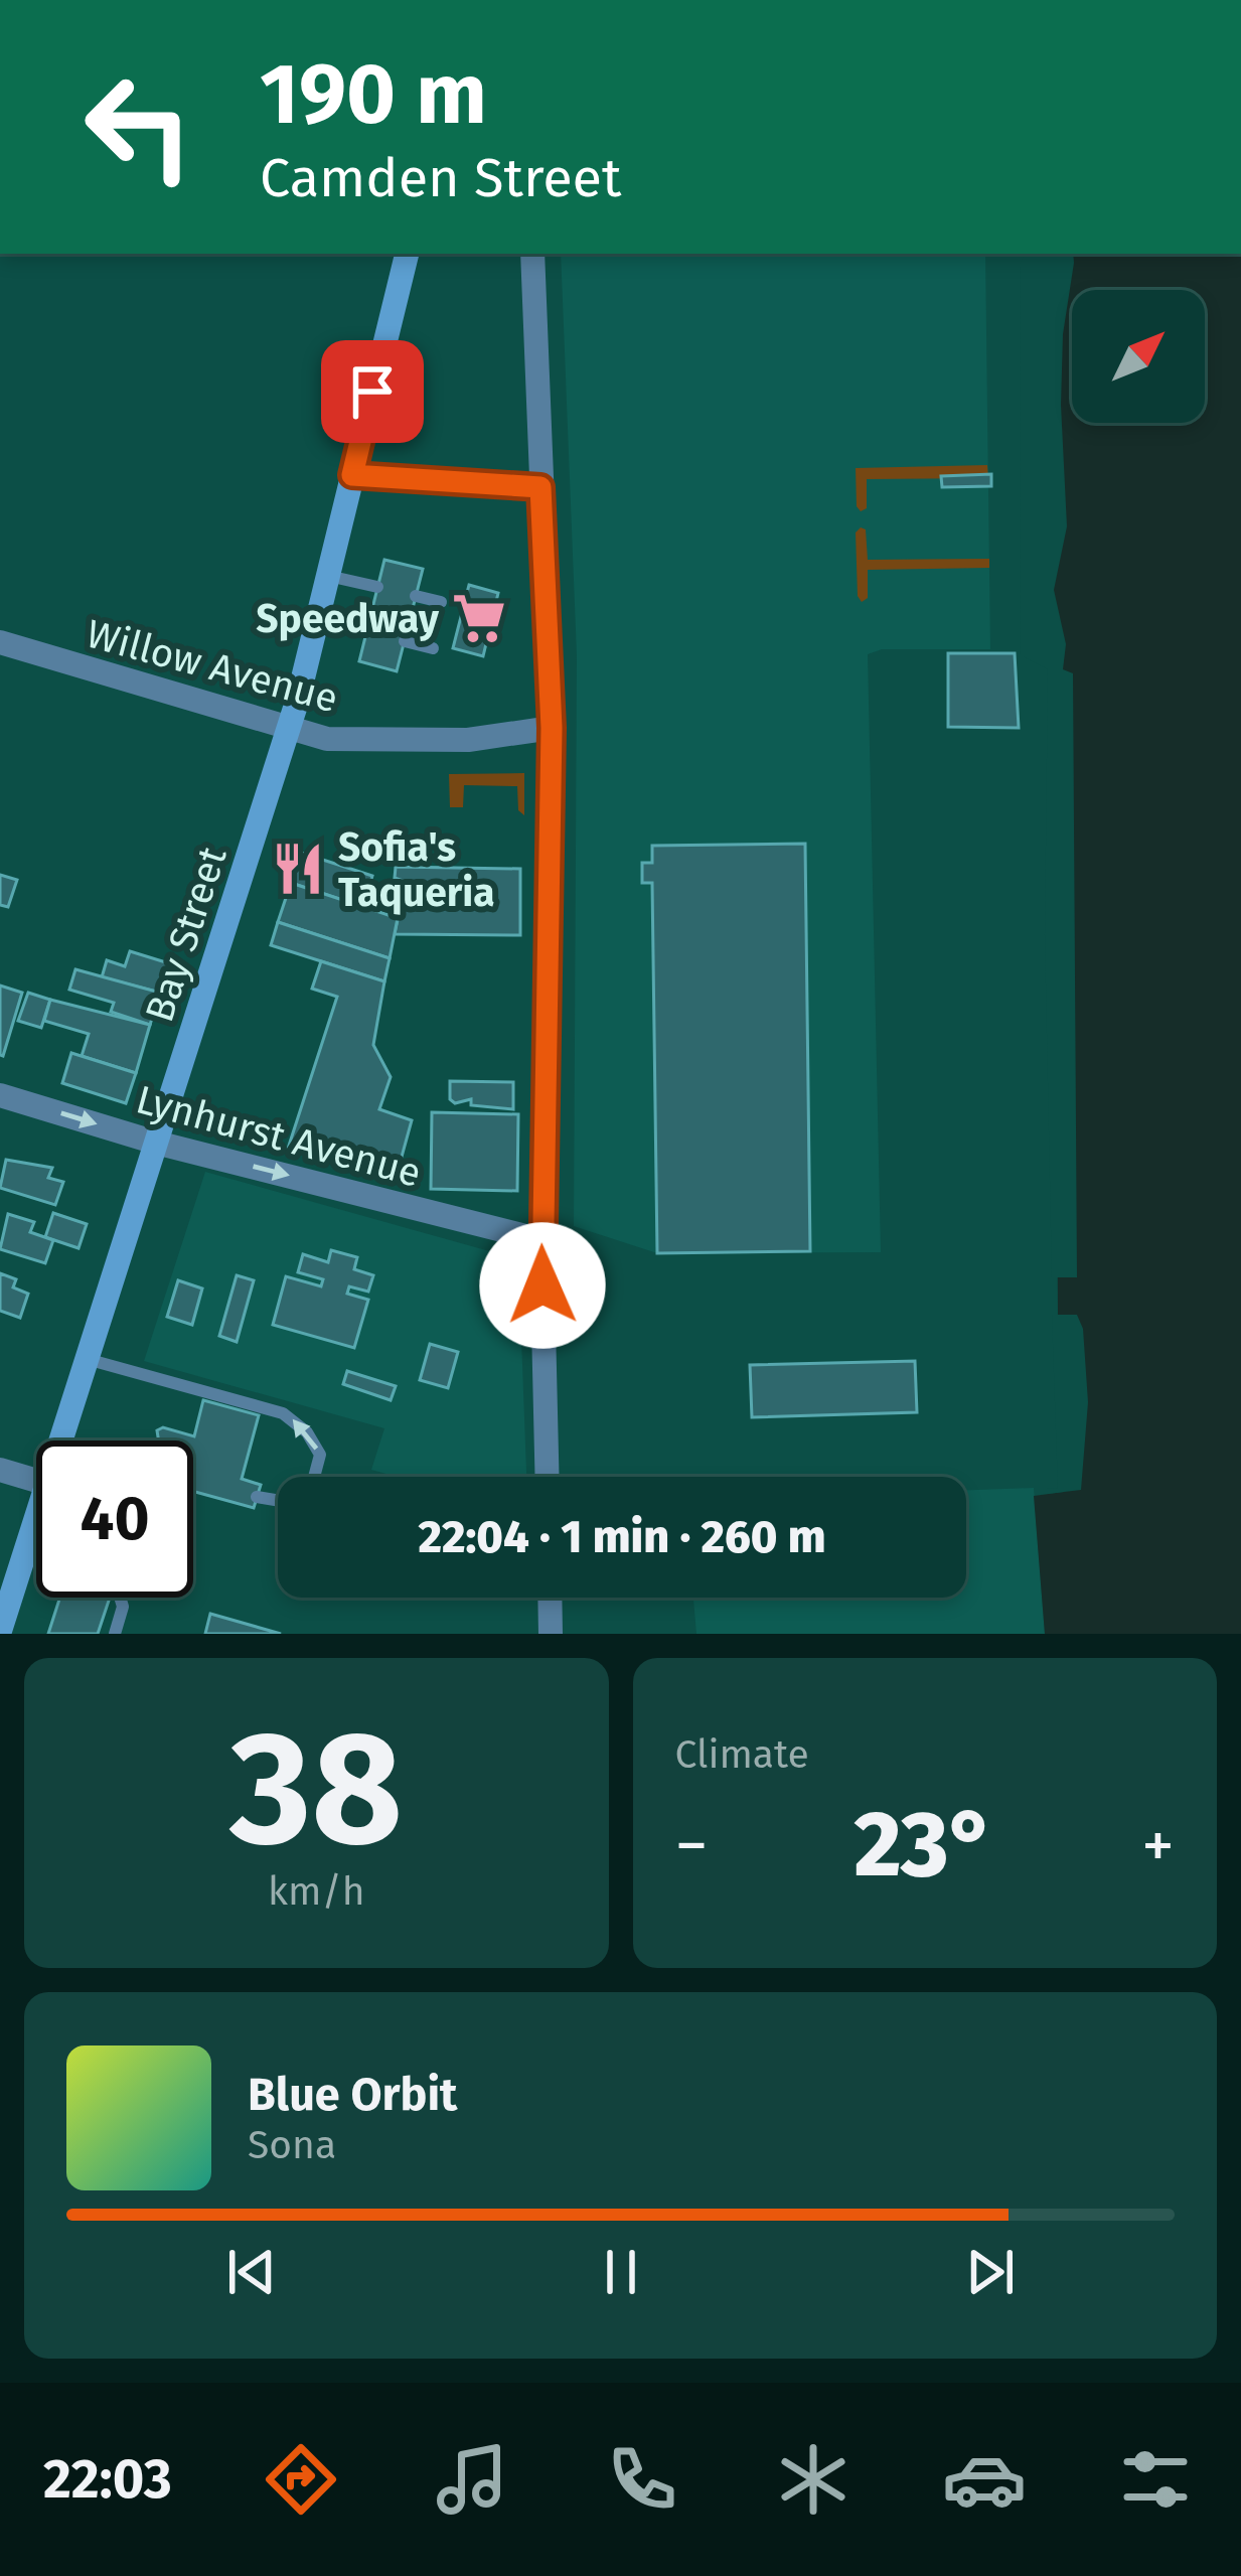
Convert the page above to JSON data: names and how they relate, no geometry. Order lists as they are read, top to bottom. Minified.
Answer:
{"streets":{"main road":["Bay Street"],"street":["Willow Avenue","Lynhurst Avenue"]},"crossings":[["Willow Avenue","Bay Street"],["Bay Street","Lynhurst Avenue"]],"one_way":["Lynhurst Avenue"],"places":{"supermarket":["Speedway"],"restaurant":["Sofia's Taqueria"]},"north":"top right","page":{"turn":["190 m","Camden Street"],"limit":"40","trip":"22:04 · 1 min · 260 m","tile":[["38","km/h"],"Climate"],"heat":["−","23°","+"],"song":["Blue Orbit","Sona"],"tabs":"22:03"}}
